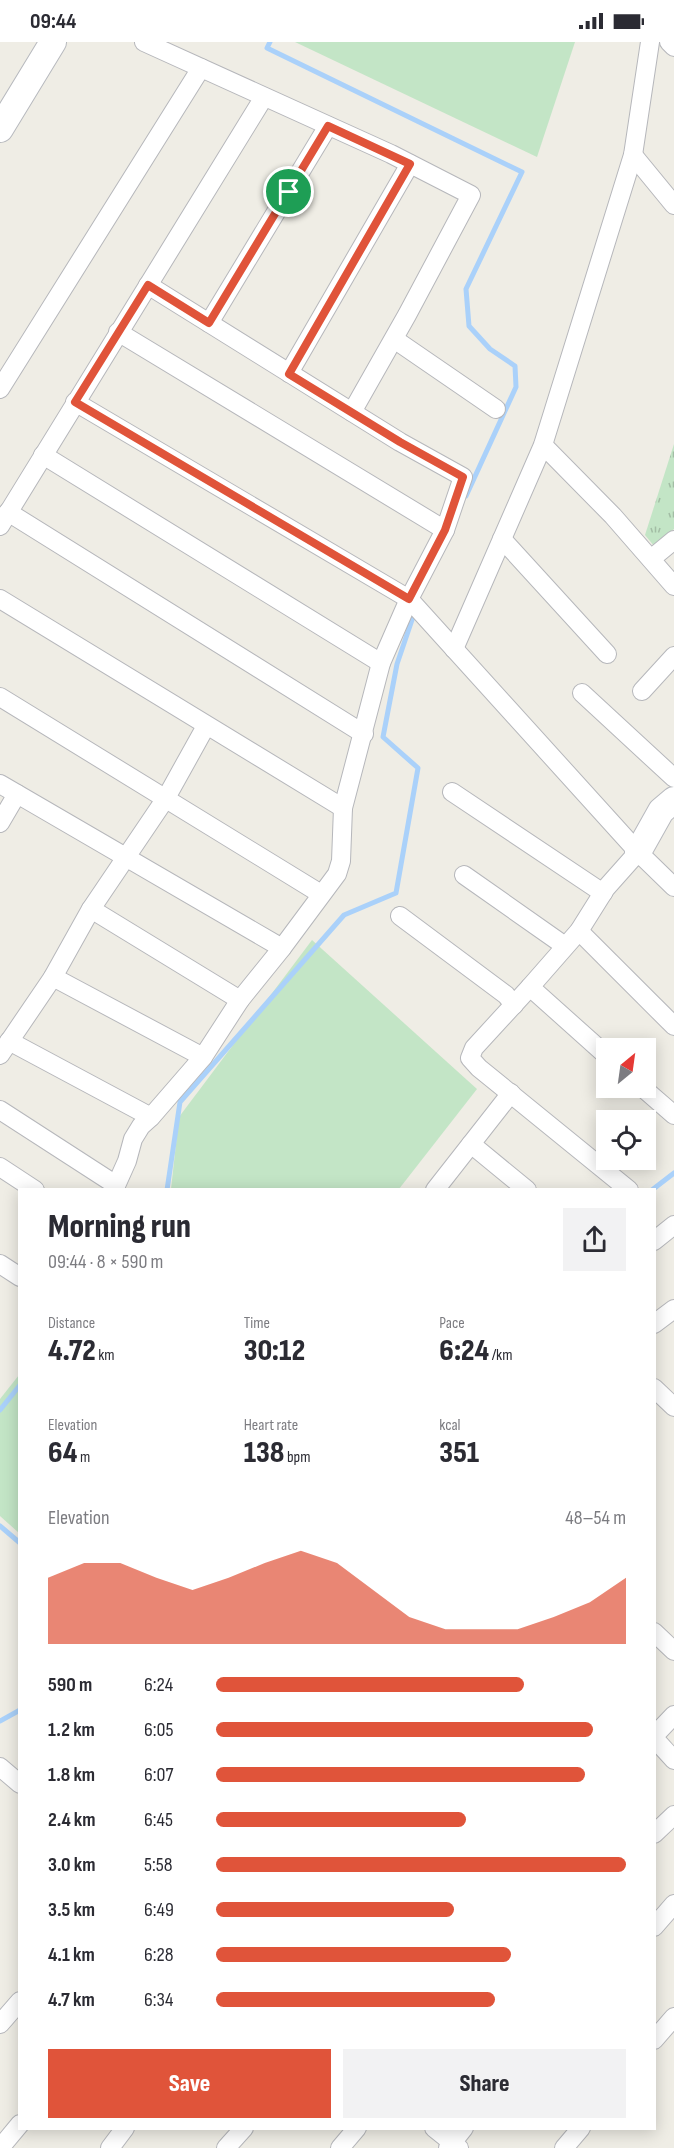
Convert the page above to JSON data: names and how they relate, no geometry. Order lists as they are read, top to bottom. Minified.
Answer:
{"north":"top right","page":{"status":"09:44","heading":["Morning run","09:44 · 8 × 590 m"],"stats":[["Distance","4.72 km"],["Time","30:12"],["Pace","6:24 /km"],["Elevation","64 m"],["Heart rate","138 bpm"],["kcal","351"]],"chart":["Elevation","48–54 m"],"list":[{"name":"590 m","note":"6:24"},{"name":"1.2 km","note":"6:05"},{"name":"1.8 km","note":"6:07"},{"name":"2.4 km","note":"6:45"},{"name":"3.0 km","note":"5:58"},{"name":"3.5 km","note":"6:49"},{"name":"4.1 km","note":"6:28"},{"name":"4.7 km","note":"6:34"}],"buttons":["Save","Share"]}}
